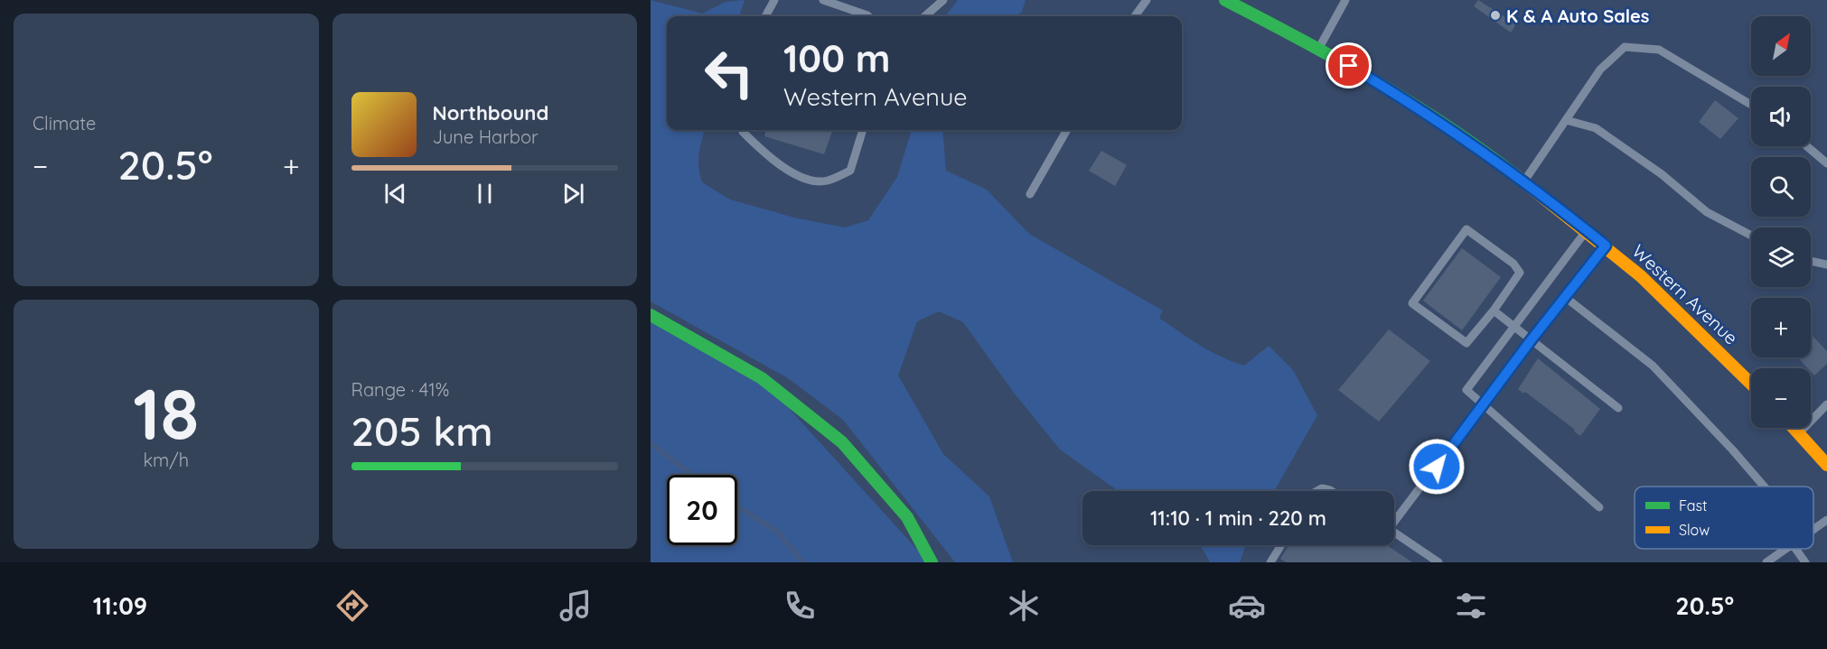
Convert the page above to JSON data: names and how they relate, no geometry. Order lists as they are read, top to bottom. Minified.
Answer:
{"streets":{"main road":["Western Avenue"]},"places":["K & A Auto Sales"],"legend":["Fast","Slow"],"north":"top right","page":{"tile":["Climate",["18","km/h"],["Range · 41%","205 km"]],"map_buttons":["+","−"],"turn":["100 m","Western Avenue"],"song":["Northbound","June Harbor"],"heat":["−","20.5°","+"],"limit":"20","trip":"11:10 · 1 min · 220 m","tabs":["11:09","20.5°"]}}
